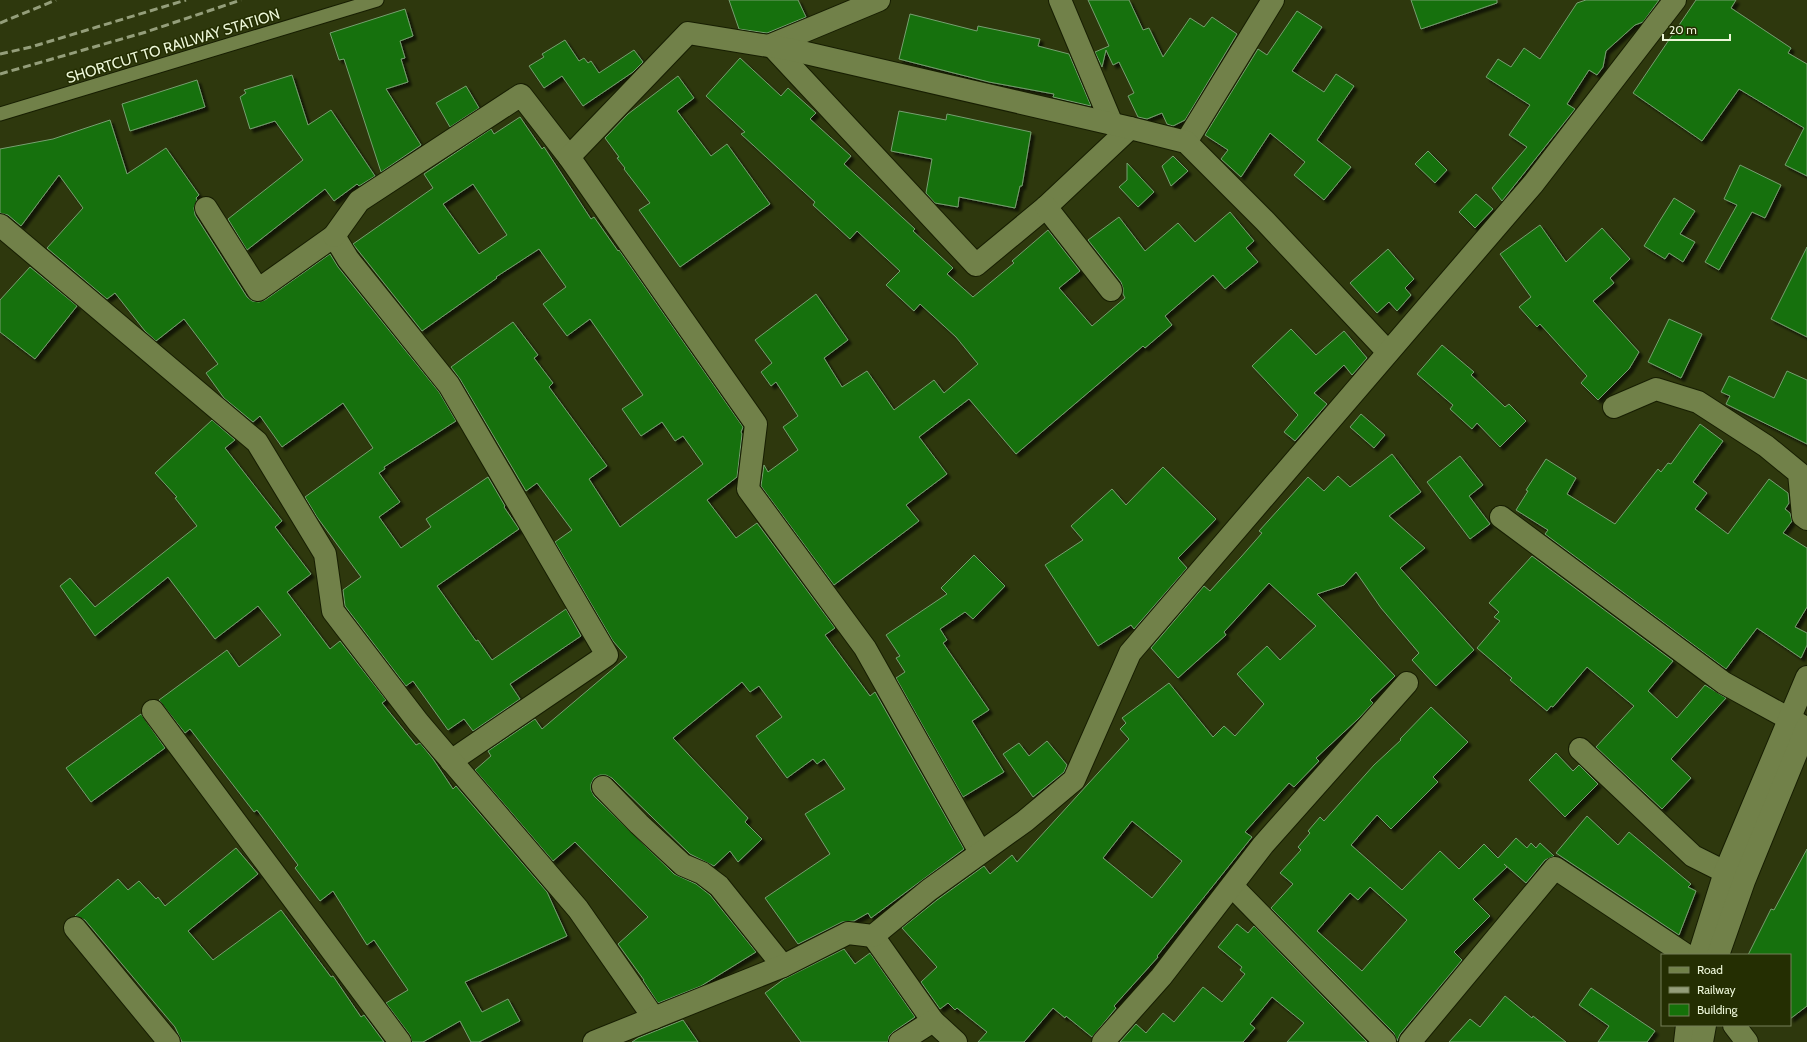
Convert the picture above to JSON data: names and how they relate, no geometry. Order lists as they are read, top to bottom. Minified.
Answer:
{"streets":{"lane":["SHORTCUT TO RAILWAY STATION"]},"legend":["Road","Railway","Building"],"scale_bar":"20 m"}
